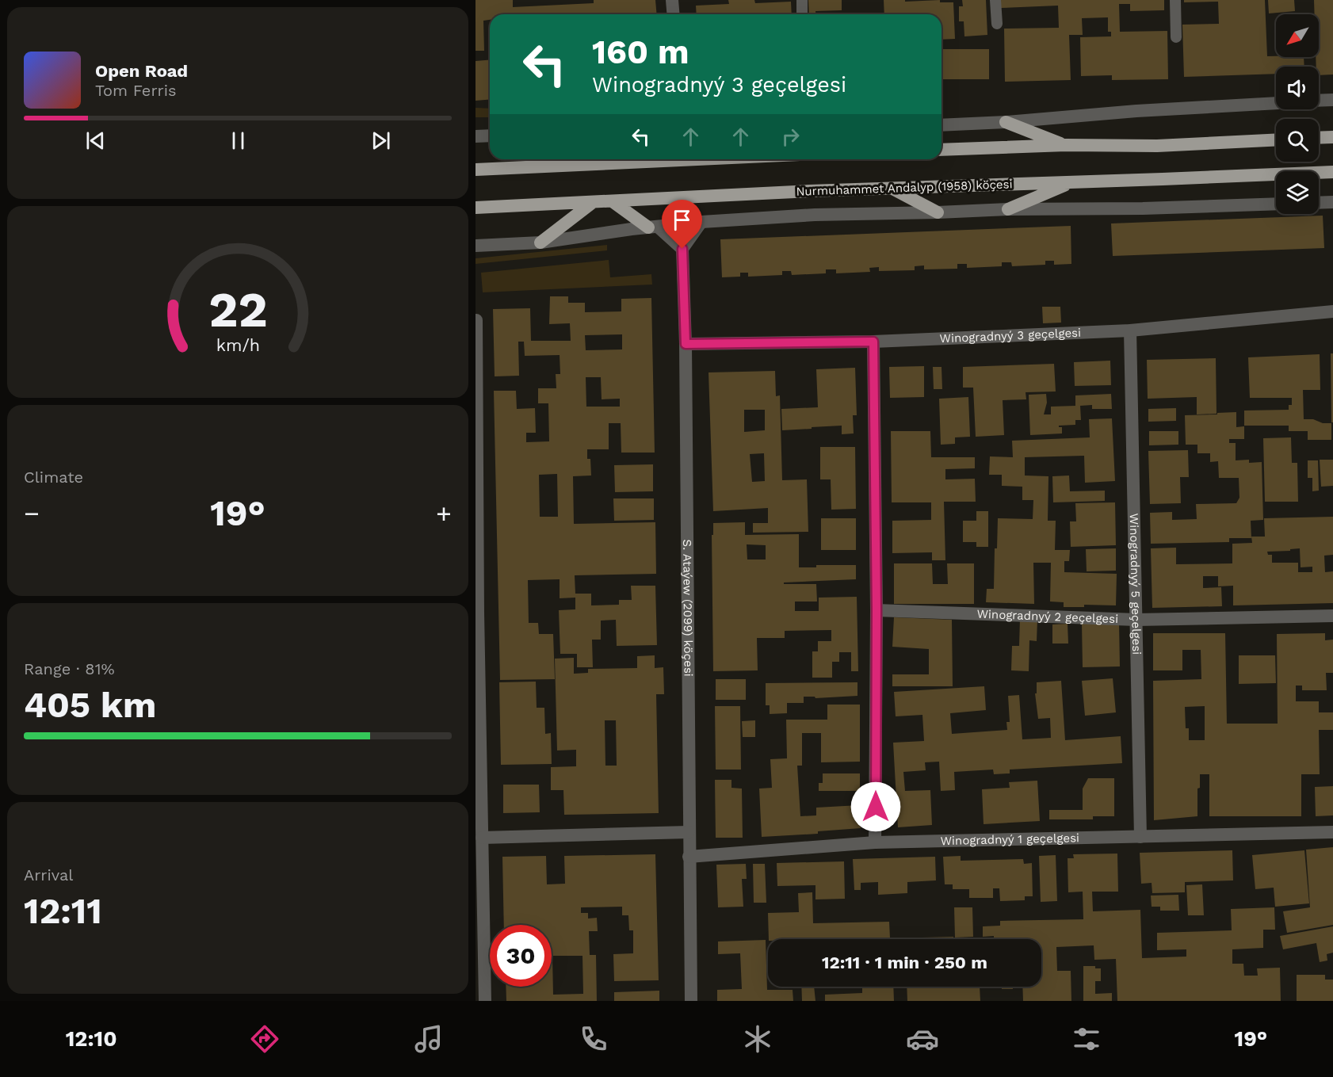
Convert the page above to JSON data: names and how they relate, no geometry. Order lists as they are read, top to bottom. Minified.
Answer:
{"streets":{"main road":["Nurmuhammet Andalyp (1958) köçesi"],"street":["Winogradnyý 3 geçelgesi","Winogradnyý 5 geçelgesi","S. Ataýew (2099) köçesi","Winogradnyý 2 geçelgesi","Winogradnyý 1 geçelgesi"]},"crossings":[["Winogradnyý 3 geçelgesi","Winogradnyý 5 geçelgesi"],["Winogradnyý 3 geçelgesi","S. Ataýew (2099) köçesi"],["Winogradnyý 5 geçelgesi","Winogradnyý 2 geçelgesi"],["Winogradnyý 5 geçelgesi","Winogradnyý 1 geçelgesi"],["S. Ataýew (2099) köçesi","Winogradnyý 1 geçelgesi"]],"north":"bottom left","page":{"turn":["160 m","Winogradnyý 3 geçelgesi"],"song":["Open Road","Tom Ferris"],"tile":["Climate",["Range · 81%","405 km"],["Arrival","12:11"]],"heat":["−","19°","+"],"limit":"30","trip":"12:11 · 1 min · 250 m","tabs":["12:10","19°"],"gauge":["22","km/h"]}}
